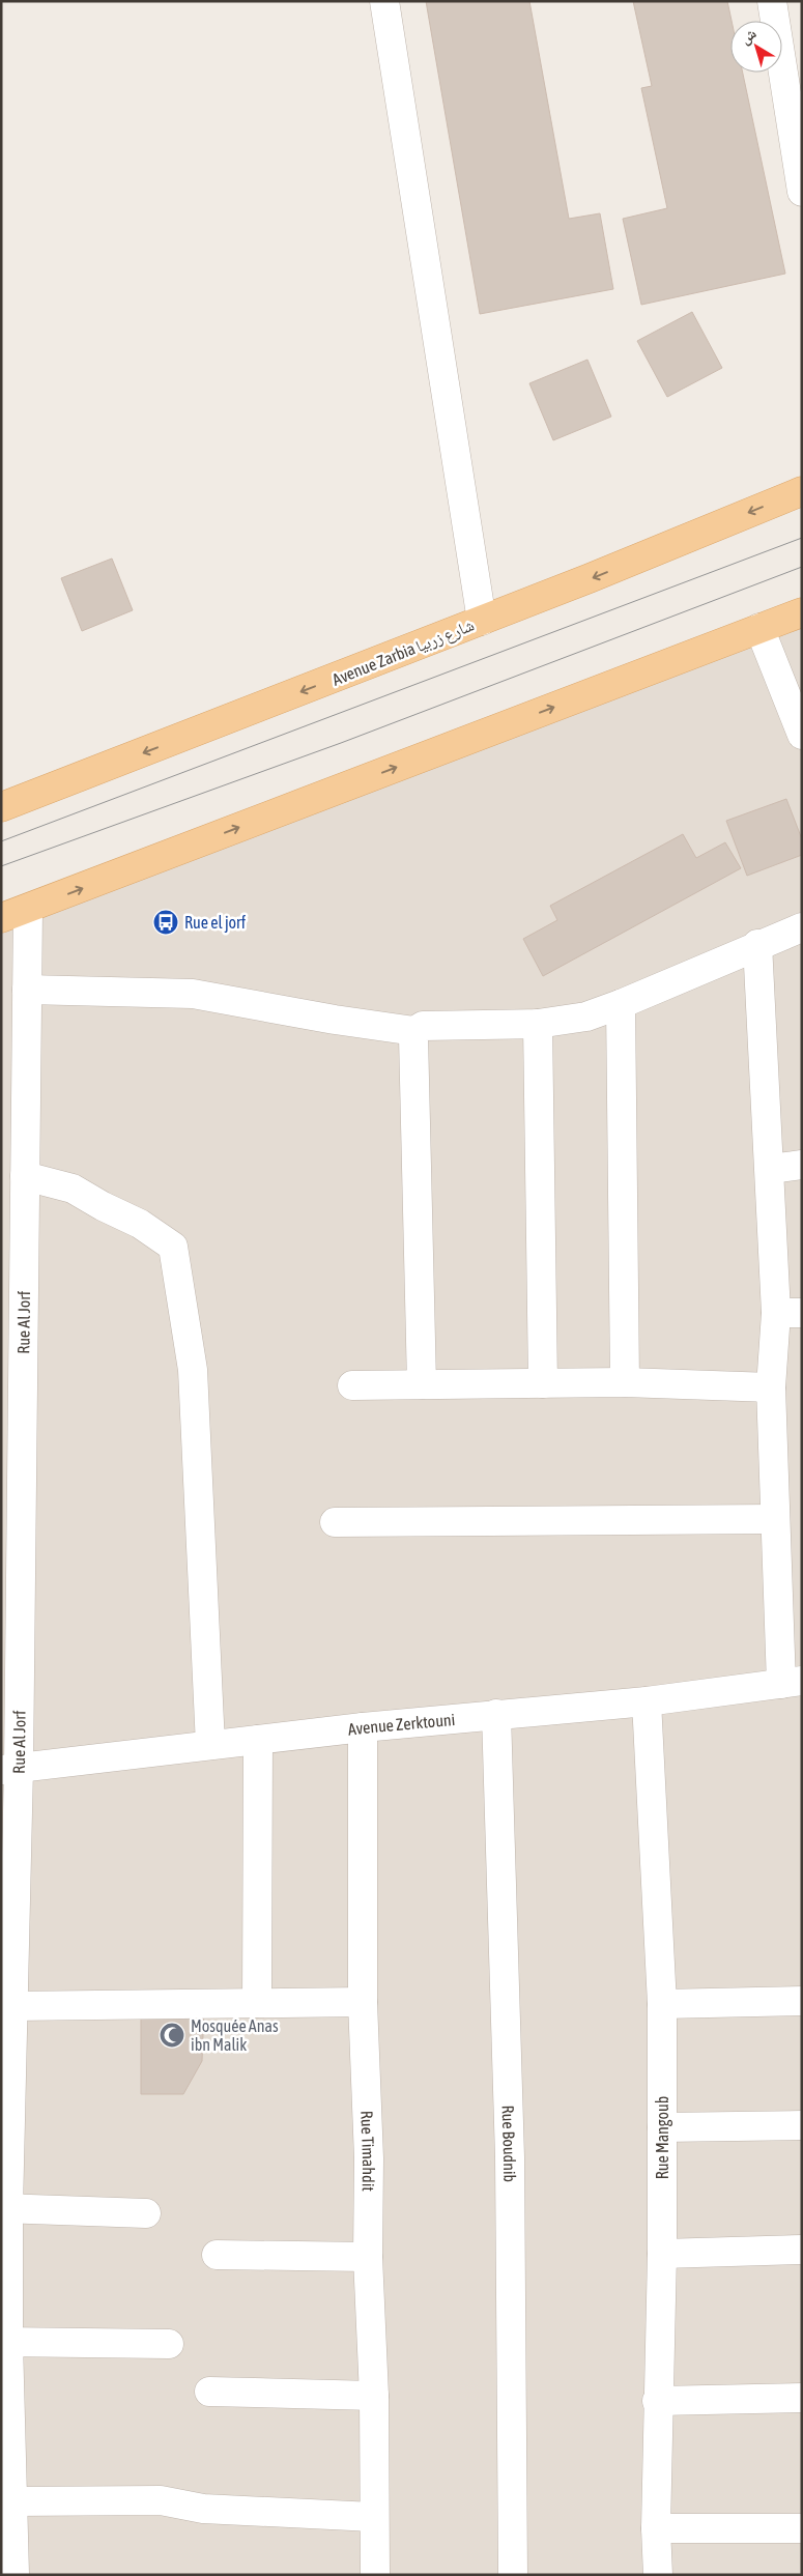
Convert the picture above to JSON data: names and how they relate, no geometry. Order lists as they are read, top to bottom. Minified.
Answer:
{"streets":{"main road":["Avenue Zarbia شارع زربيا"],"street":["Rue Al Jorf","Avenue Zerktouni","Rue Mangoub","Rue Boudnib","Rue Timahdit"]},"crossings":[["Rue Al Jorf","Avenue Zerktouni"],["Avenue Zerktouni","Rue Mangoub"],["Avenue Zerktouni","Rue Boudnib"],["Avenue Zerktouni","Rue Timahdit"]],"places":{"bus stop":["Rue el jorf"],"mosque":["Mosquée Anas ibn Malik"]},"north":"top left"}
